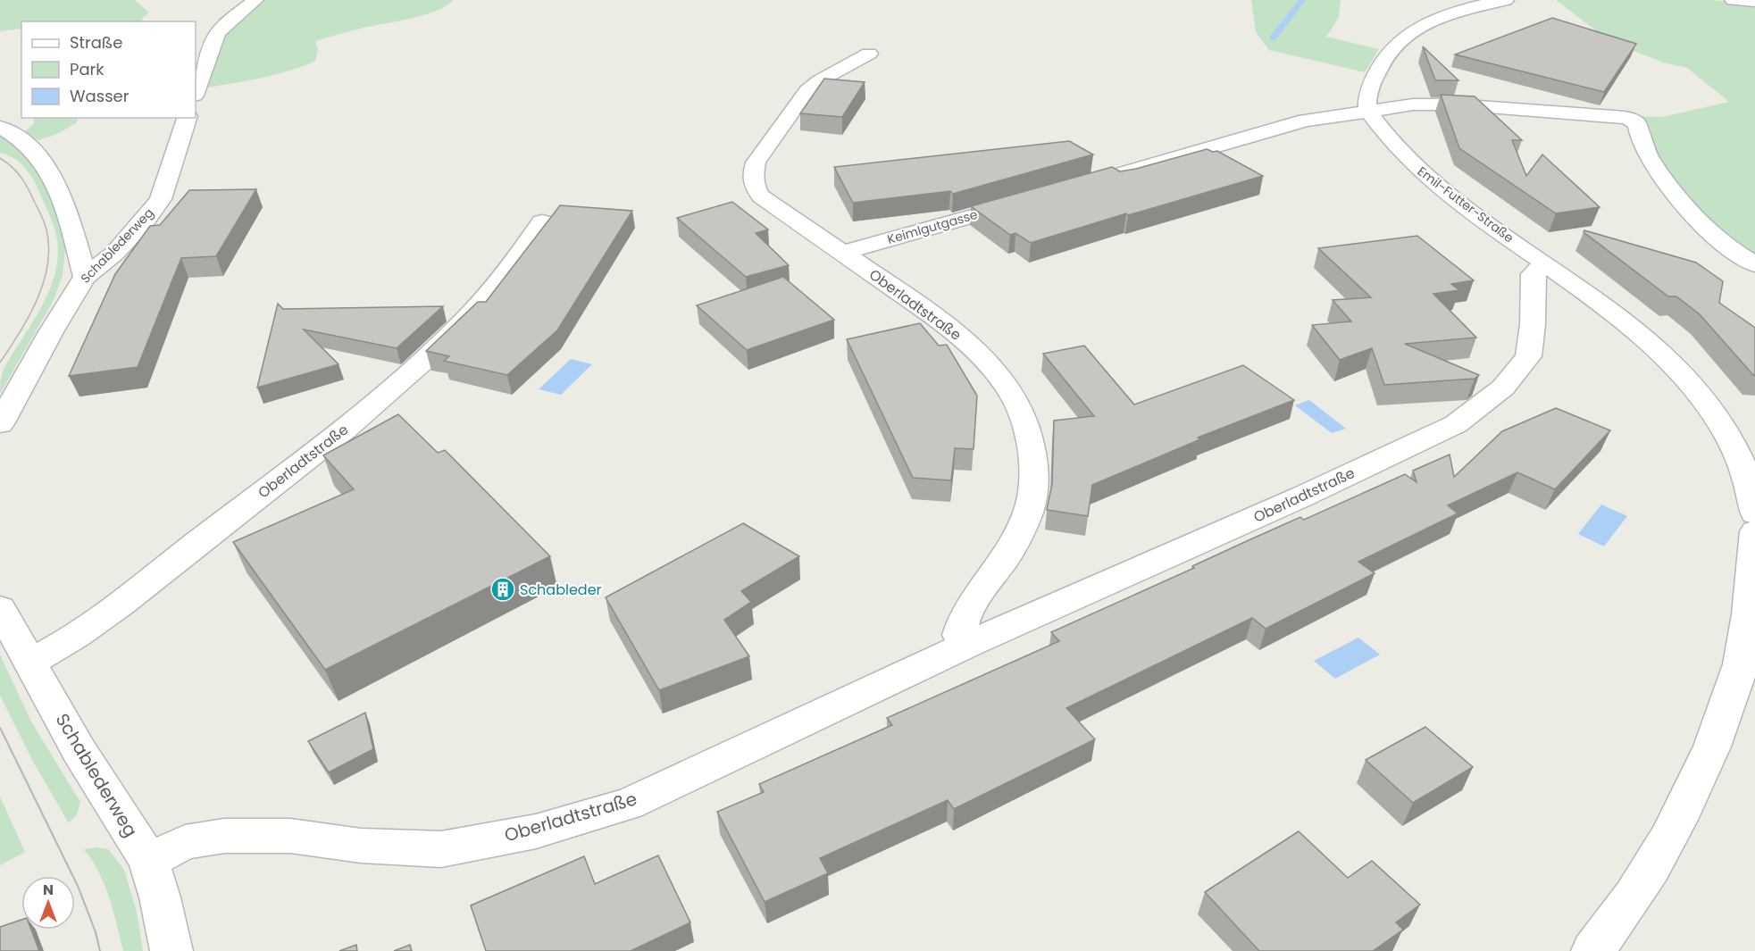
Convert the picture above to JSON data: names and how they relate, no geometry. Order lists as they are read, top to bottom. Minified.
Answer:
{"streets":{"street":["Emil-Futter-Straße","Keimlgutgasse","Schablederweg","Oberladtstraße"]},"crossings":[["Emil-Futter-Straße","Oberladtstraße"],["Keimlgutgasse","Oberladtstraße"],["Schablederweg","Oberladtstraße"]],"places":{"building":["Schableder"]},"legend":["Straße","Park","Wasser"],"north":"top"}
